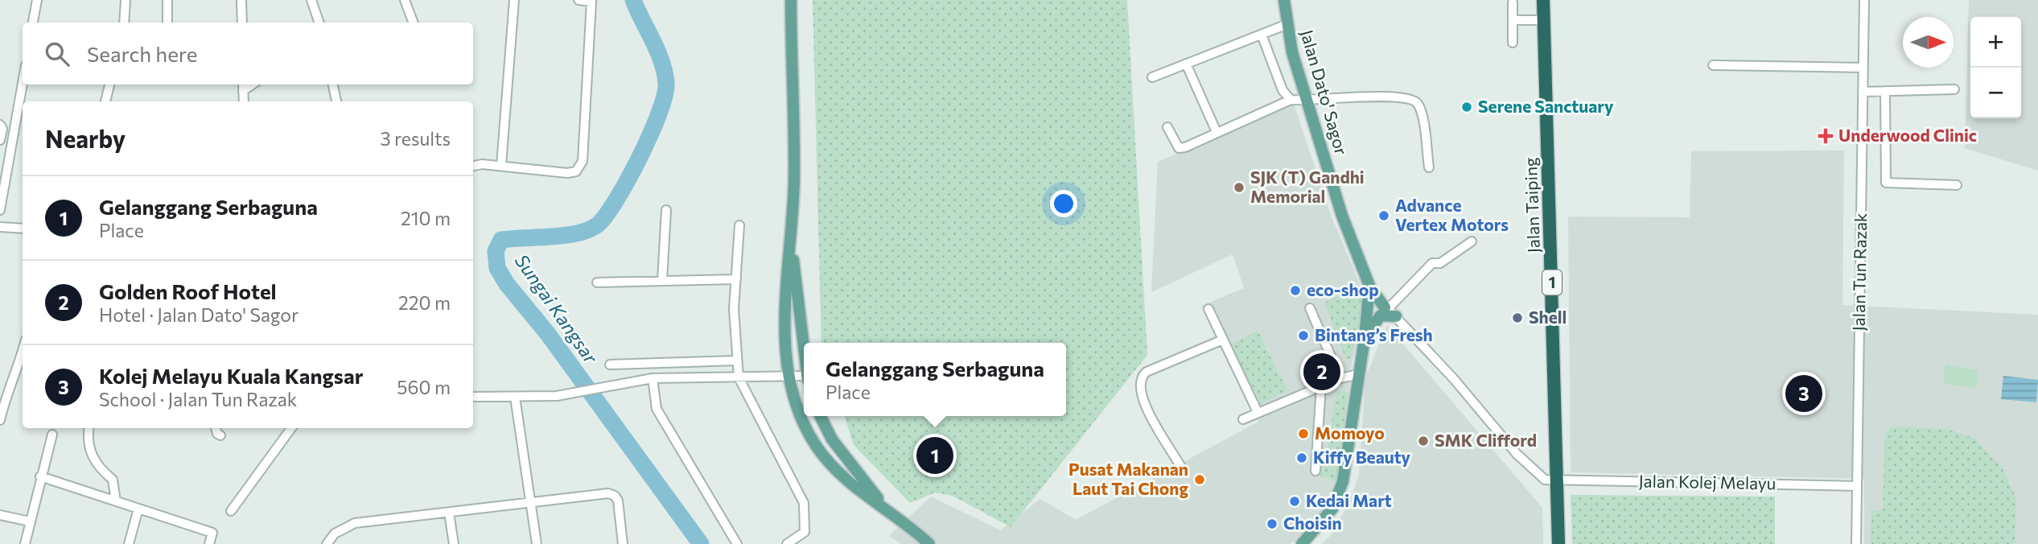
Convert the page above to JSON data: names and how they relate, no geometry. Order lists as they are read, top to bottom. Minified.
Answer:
{"streets":{"highway":["Jalan Taiping","1"],"main road":["Jalan Dato' Sagor"],"street":["Jalan Tun Razak","Jalan Kolej Melayu"]},"crossings":[["Jalan Taiping","Jalan Kolej Melayu"],["Jalan Tun Razak","Jalan Kolej Melayu"]],"water":["Sungai Kangsar"],"places":{"other":["Serene Sanctuary","SJK (T) Gandhi Memorial","Advance Vertex Motors","eco-shop","Shell","Bintang’s Fresh","Momoyo","SMK Clifford","Kiffy Beauty","Pusat Makanan Laut Tai Chong","Kedai Mart","Choisin"],"health":["Underwood Clinic"]},"north":"right","page":{"map_buttons":["+","−"],"search":"Search here","heading":["Nearby","3 results"],"list":[{"mark":"1","name":"Gelanggang Serbaguna","note":"Place","value":"210 m"},{"mark":"2","name":"Golden Roof Hotel","note":"Hotel · Jalan Dato' Sagor","value":"220 m"},{"mark":"3","name":"Kolej Melayu Kuala Kangsar","note":"School · Jalan Tun Razak","value":"560 m"}],"popup":["Gelanggang Serbaguna","Place"],"pins":["2","3","1"]}}
